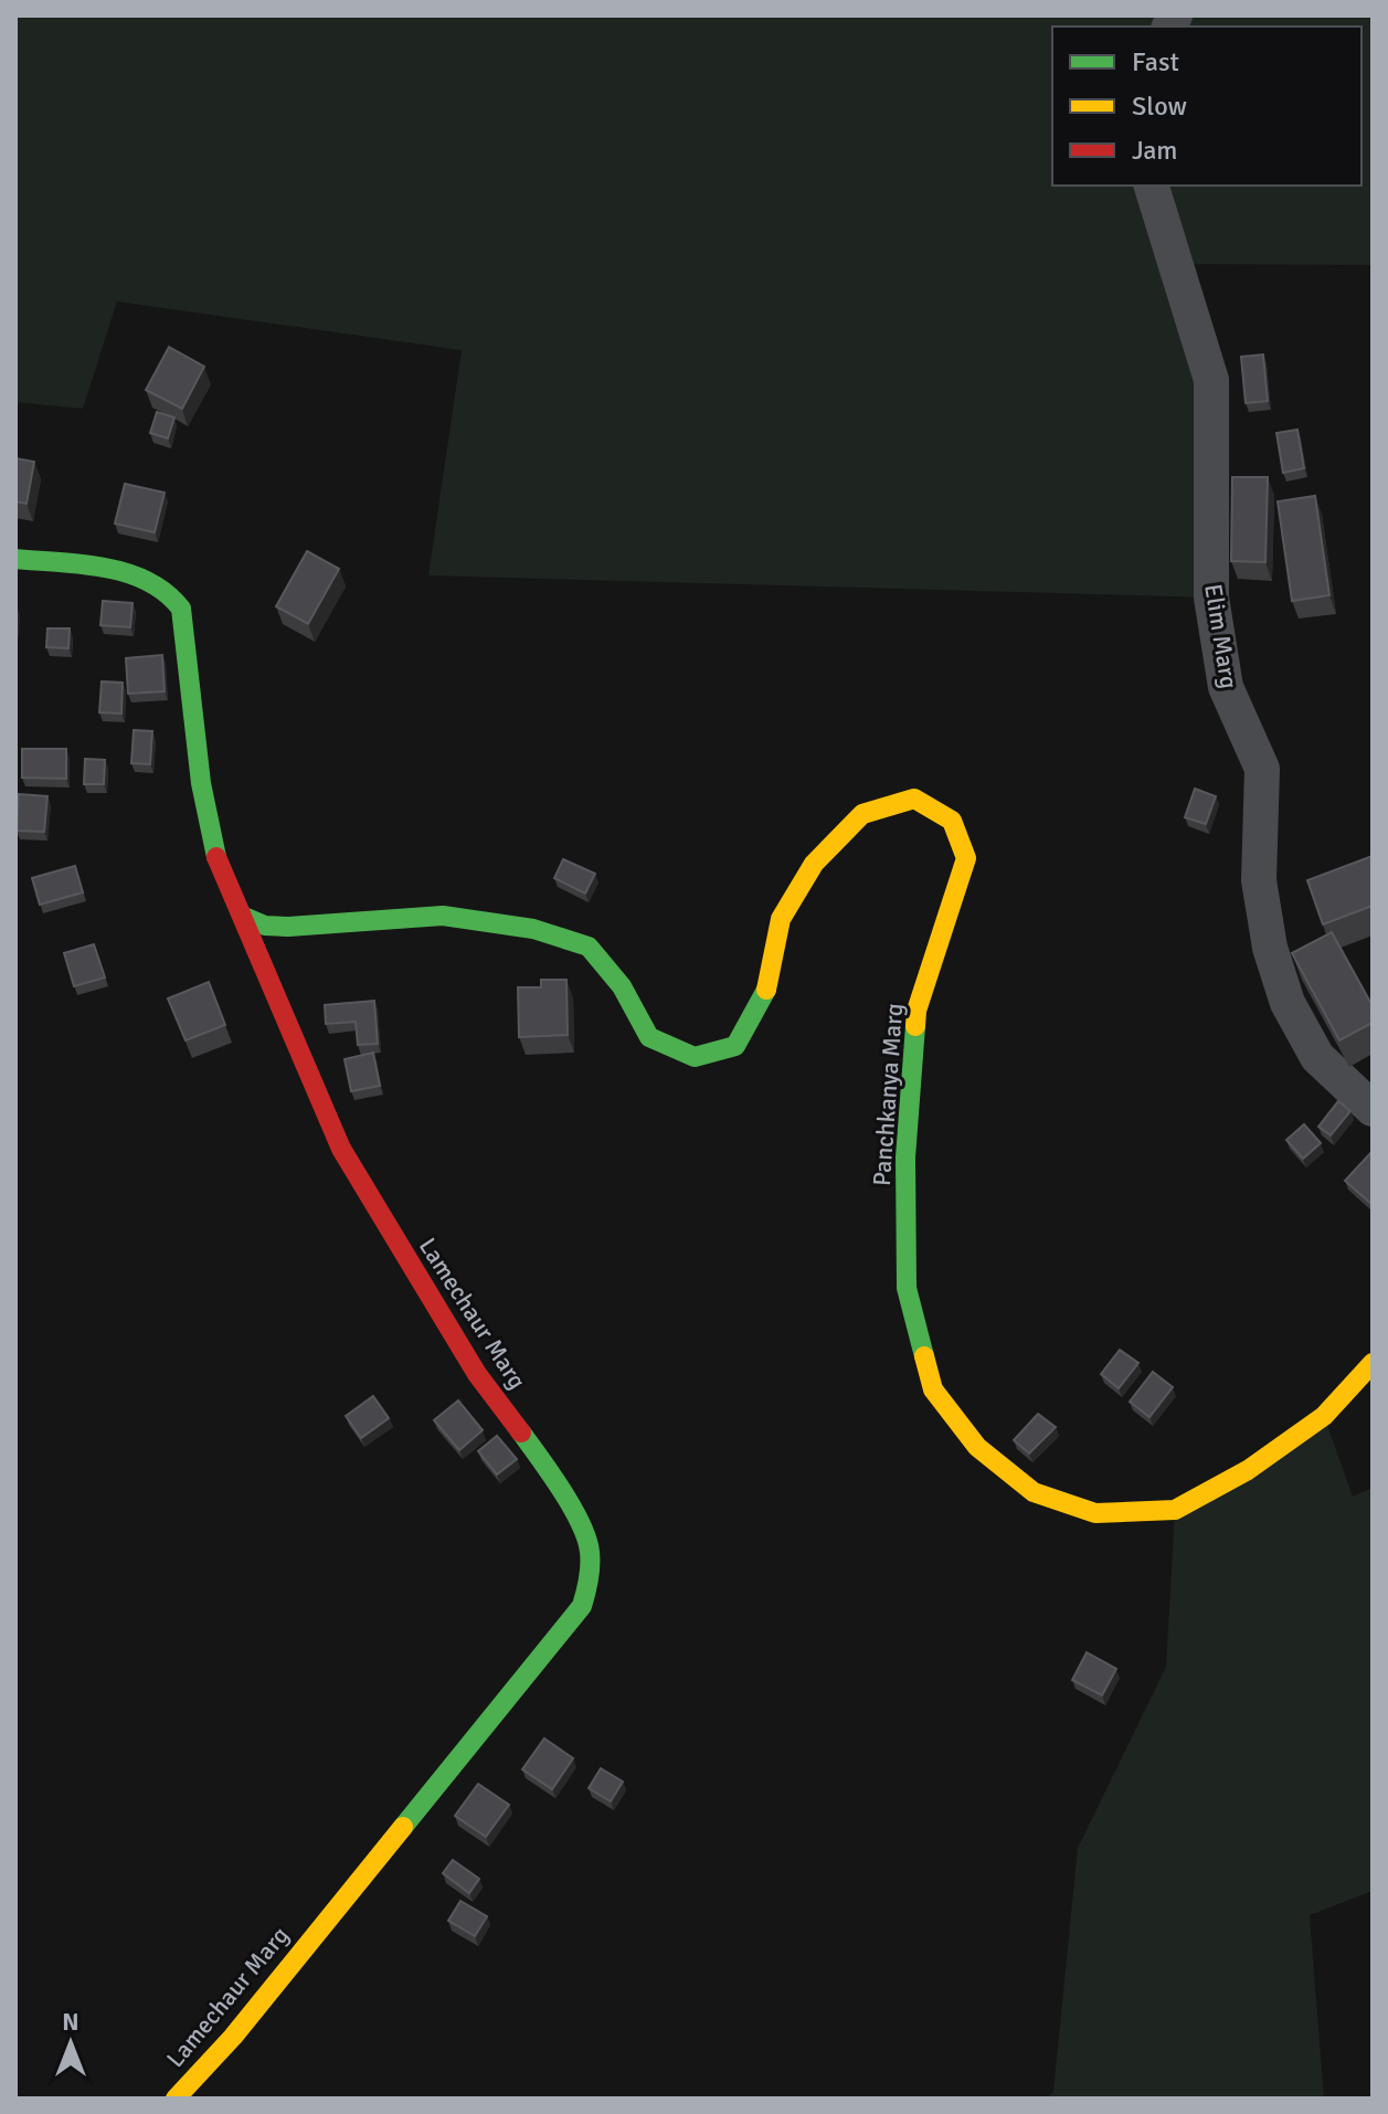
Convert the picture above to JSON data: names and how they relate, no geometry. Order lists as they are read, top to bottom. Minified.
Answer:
{"streets":{"street":["Elim Marg","Panchkanya Marg","Lamechaur Marg"]},"crossings":[["Panchkanya Marg","Lamechaur Marg"]],"legend":["Fast","Slow","Jam"],"north":"top"}
